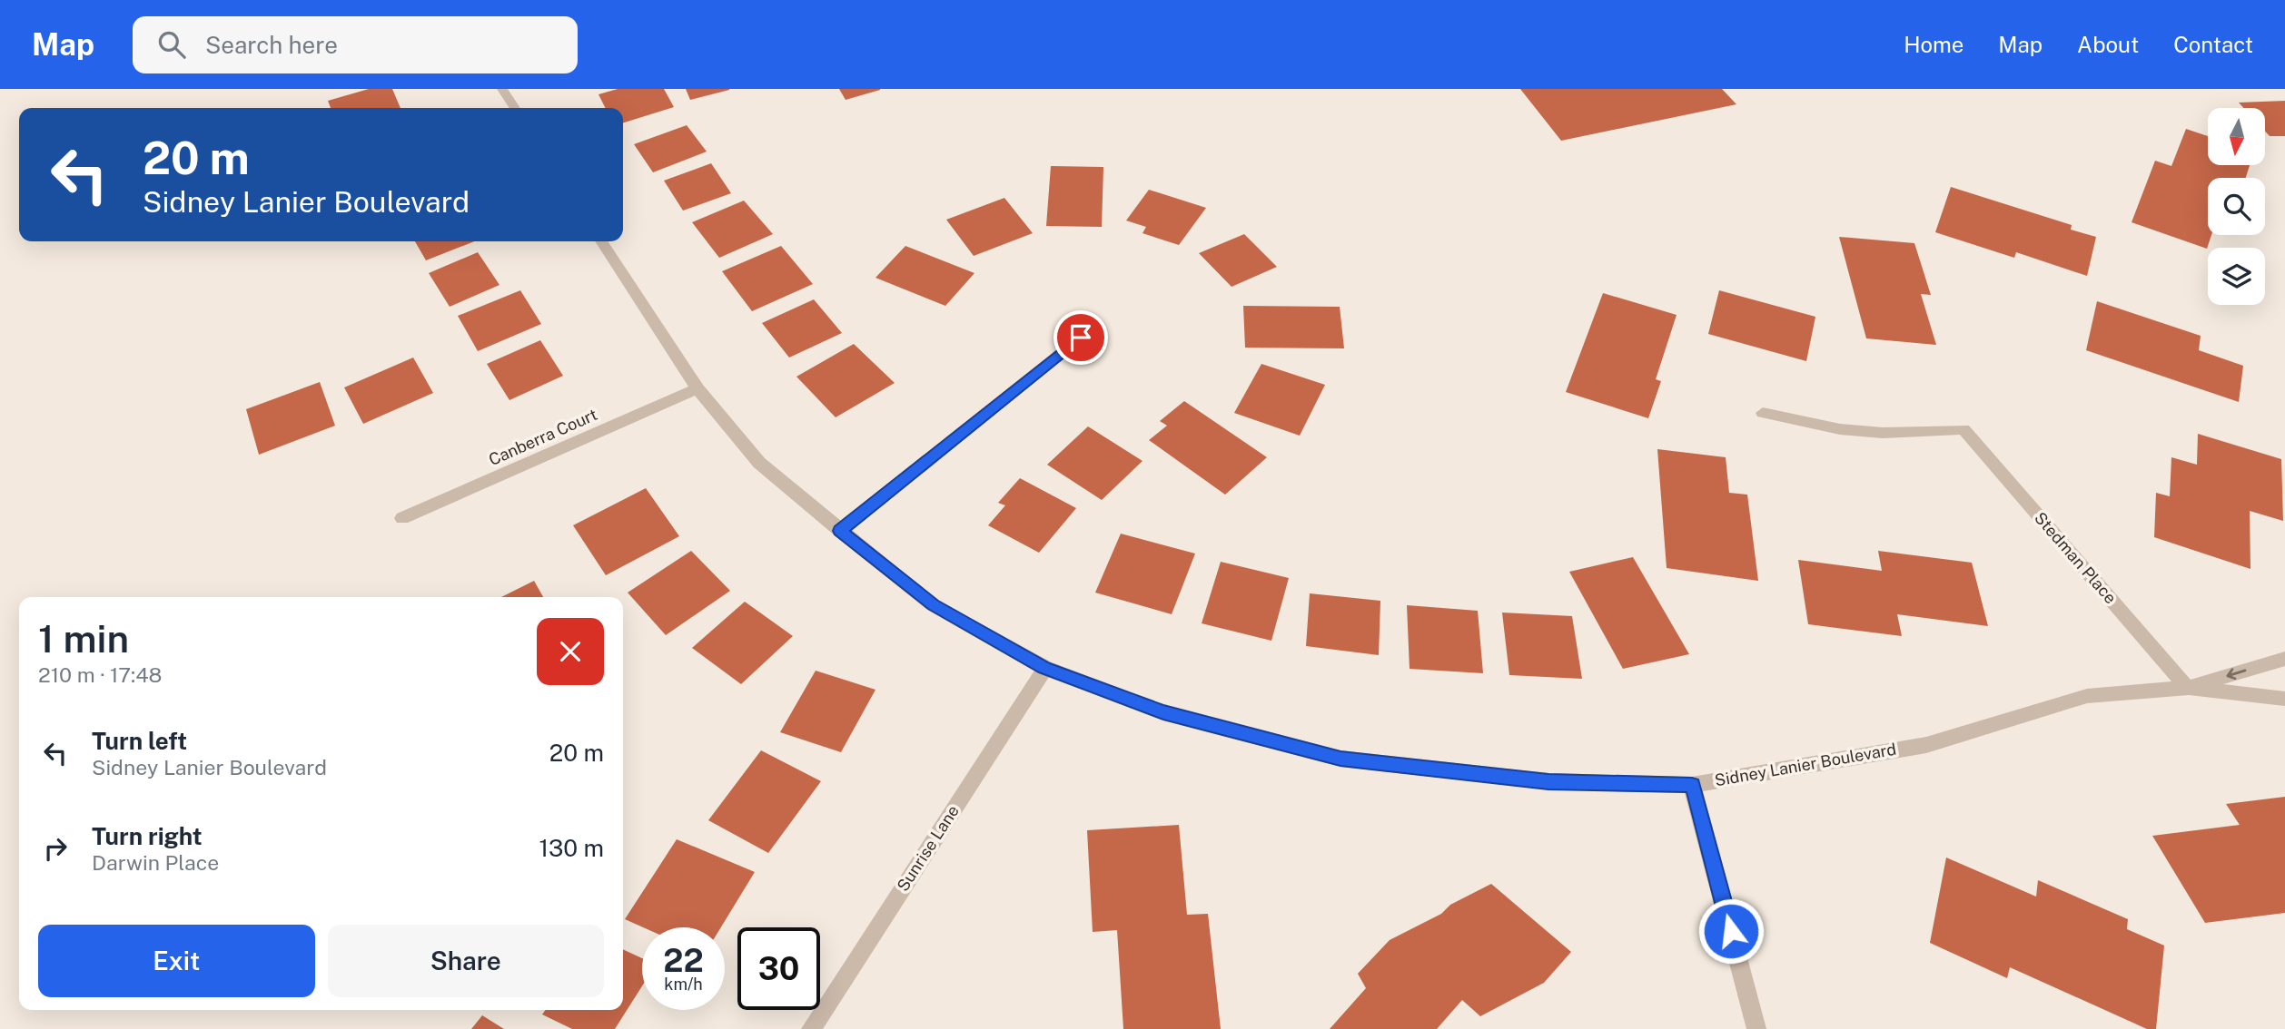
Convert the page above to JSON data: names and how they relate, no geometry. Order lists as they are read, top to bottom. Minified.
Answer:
{"streets":{"street":["Canberra Court","Stedman Place","Sidney Lanier Boulevard","Sunrise Lane"]},"crossings":[["Canberra Court","Sidney Lanier Boulevard"],["Stedman Place","Sidney Lanier Boulevard"],["Sidney Lanier Boulevard","Sunrise Lane"]],"north":"bottom","page":{"header":"Map","search":"Search here","nav":["Home","Map","About","Contact"],"turn":["20 m","Sidney Lanier Boulevard"],"heading":["1 min","210 m · 17:48"],"list":[{"name":"Turn left","note":"Sidney Lanier Boulevard","value":"20 m"},{"name":"Turn right","note":"Darwin Place","value":"130 m"}],"buttons":["Exit","Share"],"speed":"22 km/h","limit":"30"}}
